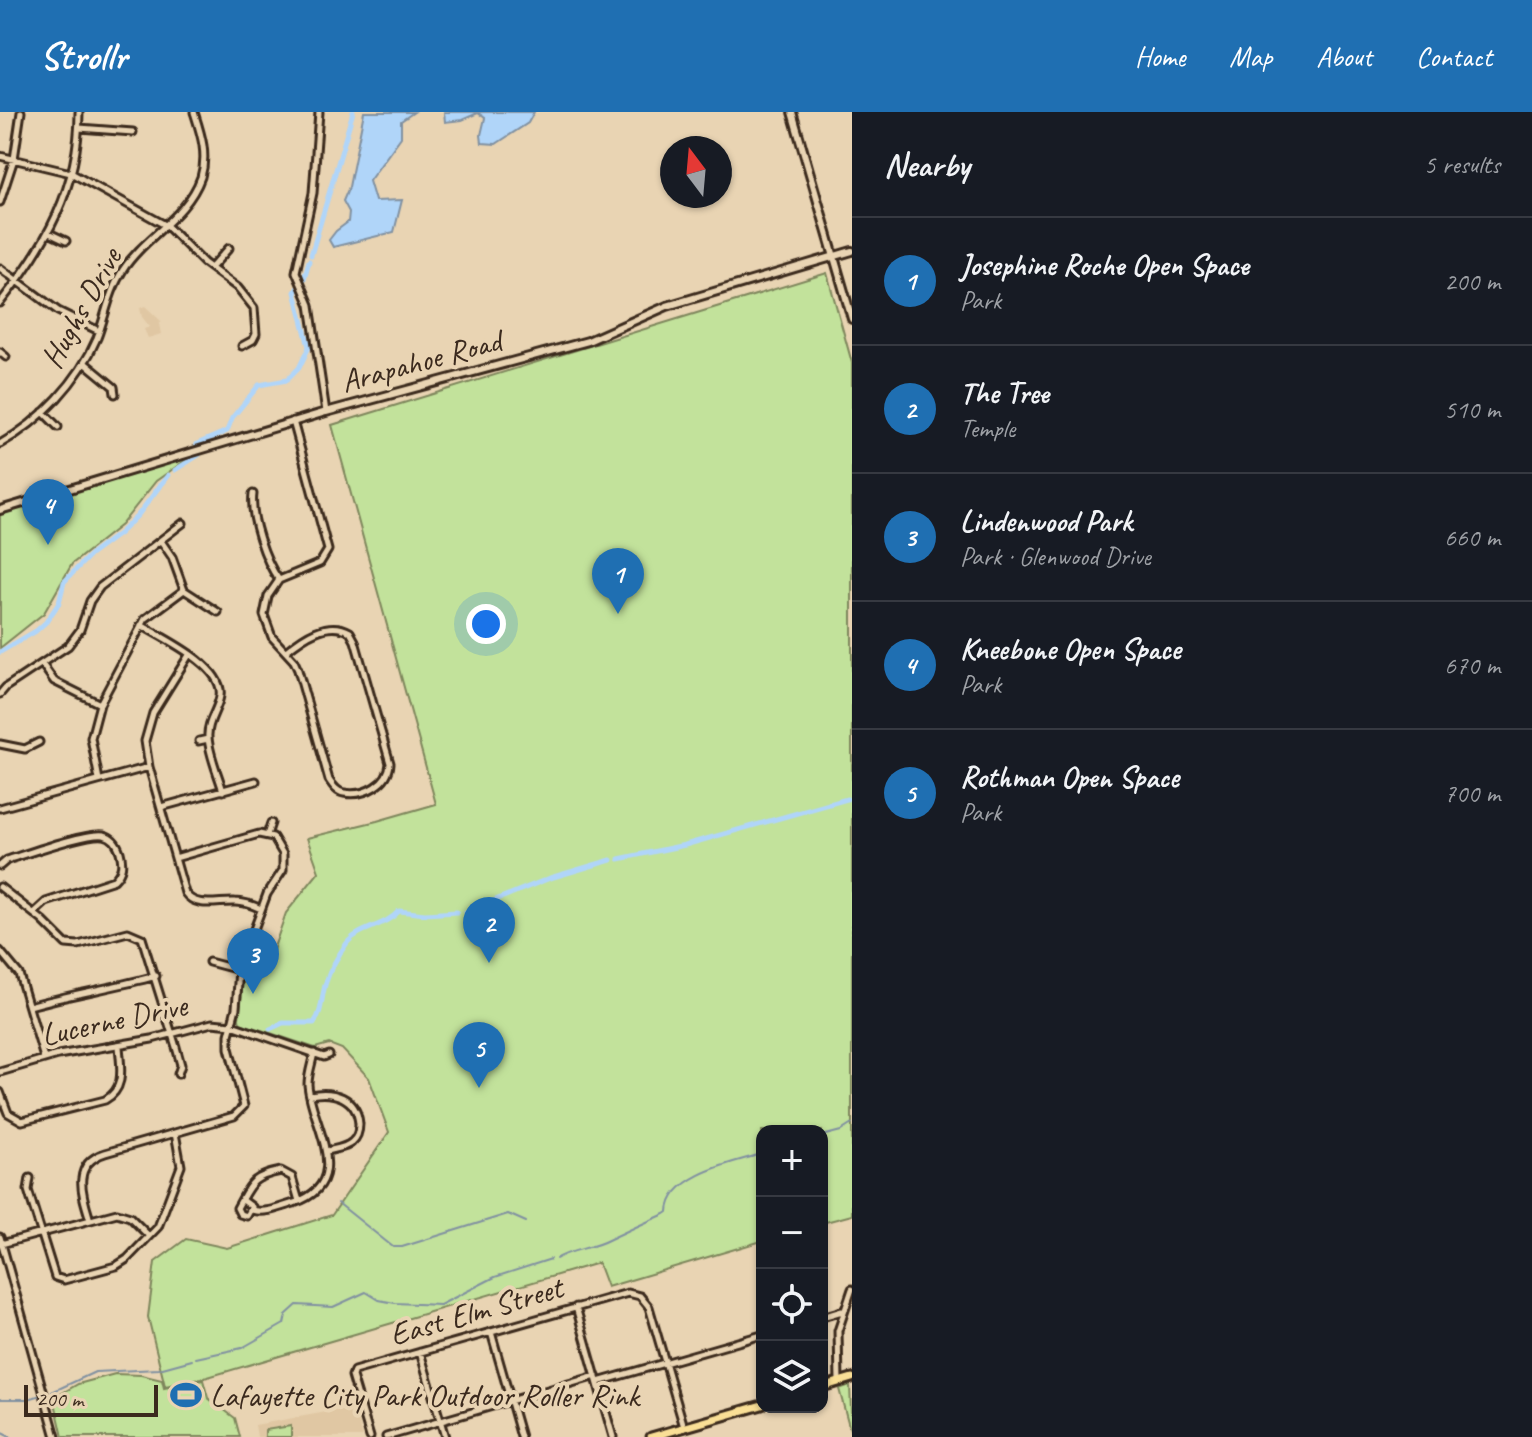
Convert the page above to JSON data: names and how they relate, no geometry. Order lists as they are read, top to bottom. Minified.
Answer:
{"streets":{"main road":["Arapahoe Road"],"street":["Hughs Drive","Lucerne Drive","East Elm Street"]},"places":{"sports":["Lafayette City Park Outdoor Roller Rink"]},"scale_bar":"200 m","north":"top","page":{"header":"Strollr","nav":["Home","Map","About","Contact"],"heading":["Nearby","5 results"],"list":[{"mark":"1","name":"Josephine Roche Open Space","note":"Park","value":"200 m"},{"mark":"2","name":"The Tree","note":"Temple","value":"510 m"},{"mark":"3","name":"Lindenwood Park","note":"Park · Glenwood Drive","value":"660 m"},{"mark":"4","name":"Kneebone Open Space","note":"Park","value":"670 m"},{"mark":"5","name":"Rothman Open Space","note":"Park","value":"700 m"}],"pins":["4","1","2","3","5"],"map_buttons":["+","−"],"scale":"200 m"}}
